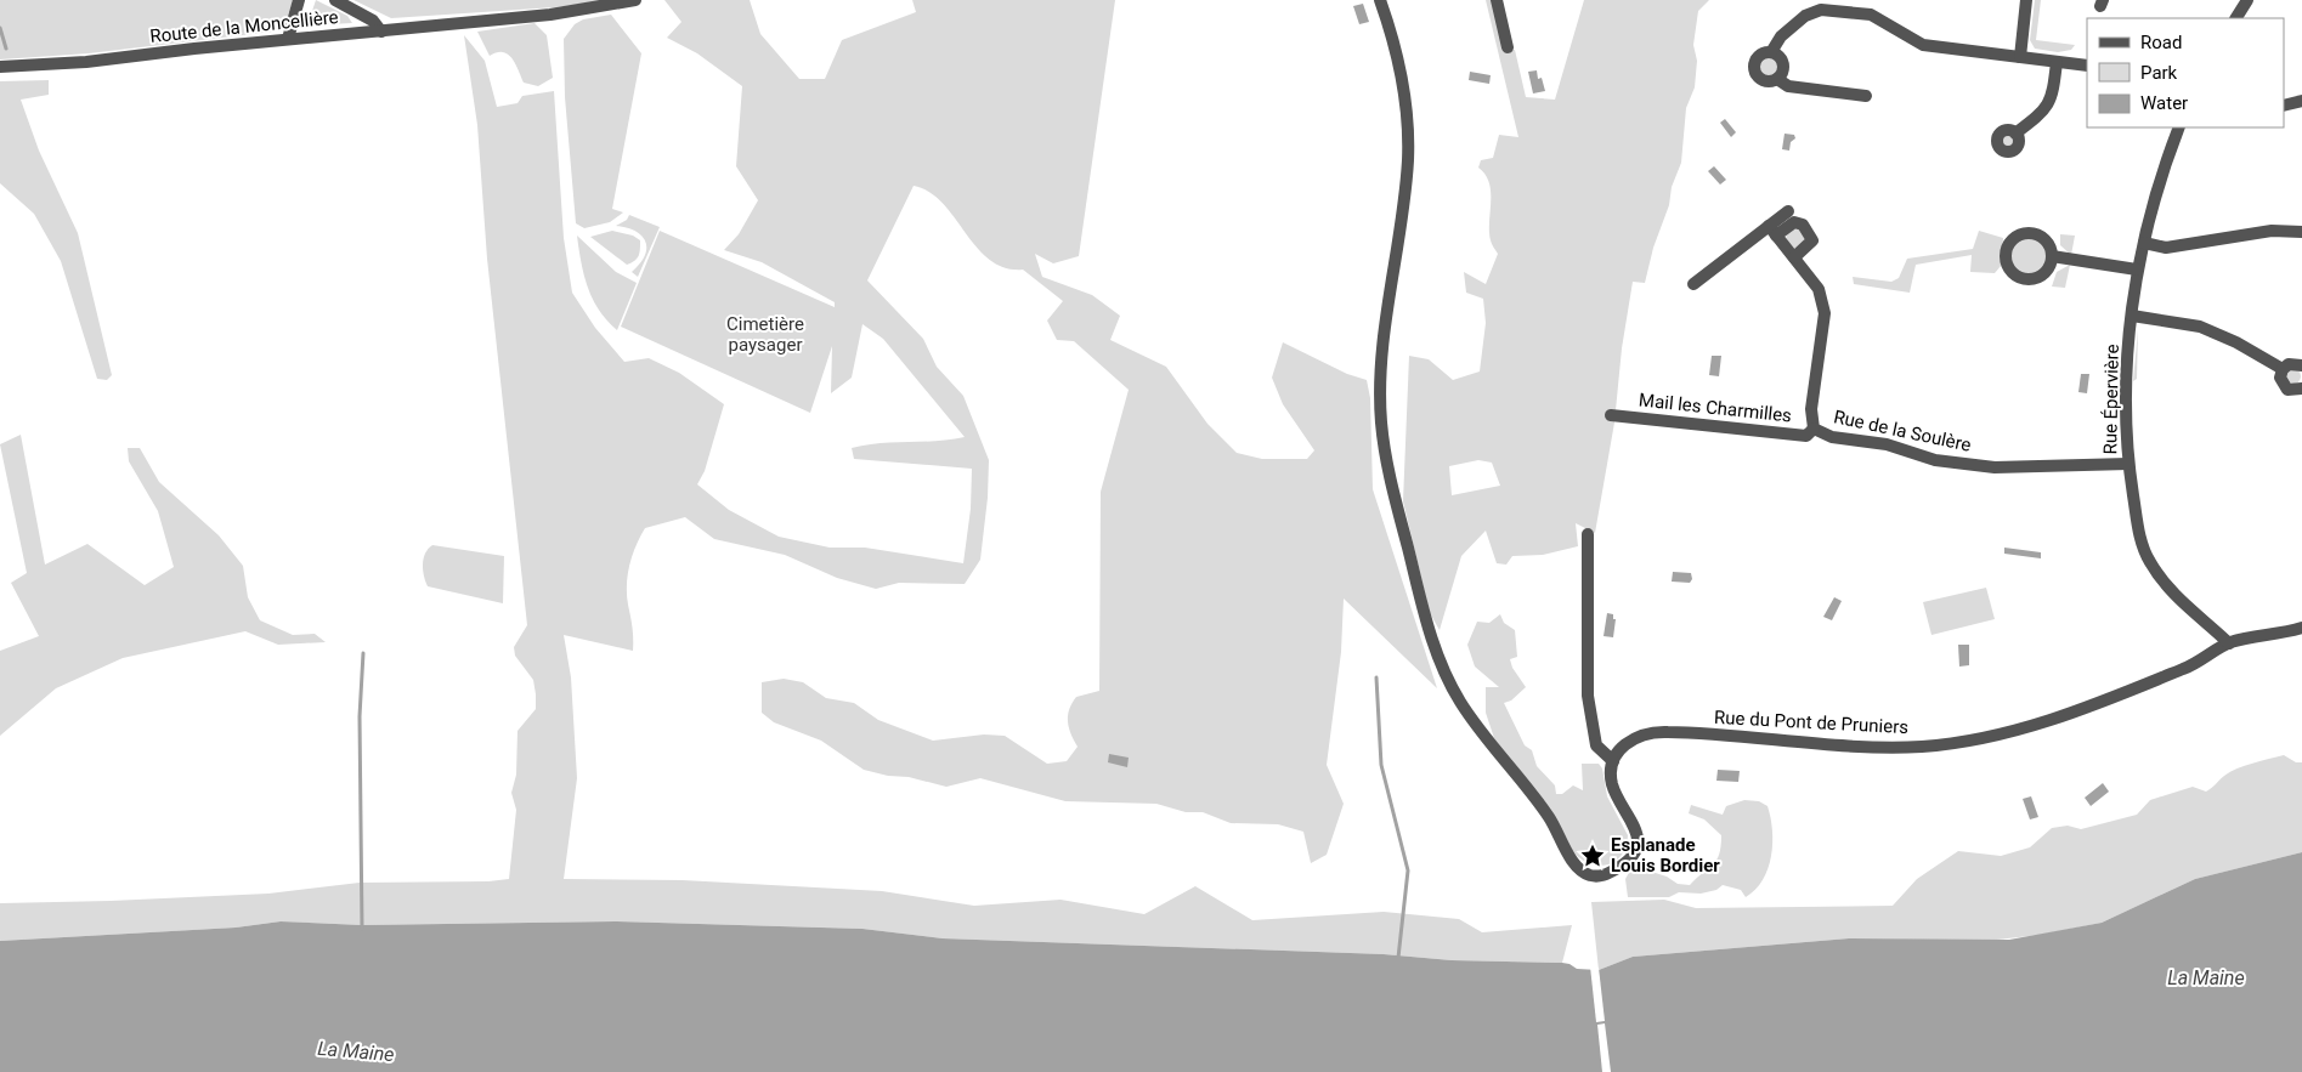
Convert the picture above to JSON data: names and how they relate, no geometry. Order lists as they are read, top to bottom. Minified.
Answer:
{"streets":{"street":["Route de la Moncellière","Rue Épervière","Mail les Charmilles","Rue de la Soulère","Rue du Pont de Pruniers"]},"crossings":[["Rue Épervière","Rue de la Soulère"],["Rue Épervière","Rue du Pont de Pruniers"],["Mail les Charmilles","Rue de la Soulère"]],"water":["La Maine"],"parks":["Cimetière paysager"],"places":{"place":["Esplanade Louis Bordier"]},"legend":["Road","Park","Water"]}
